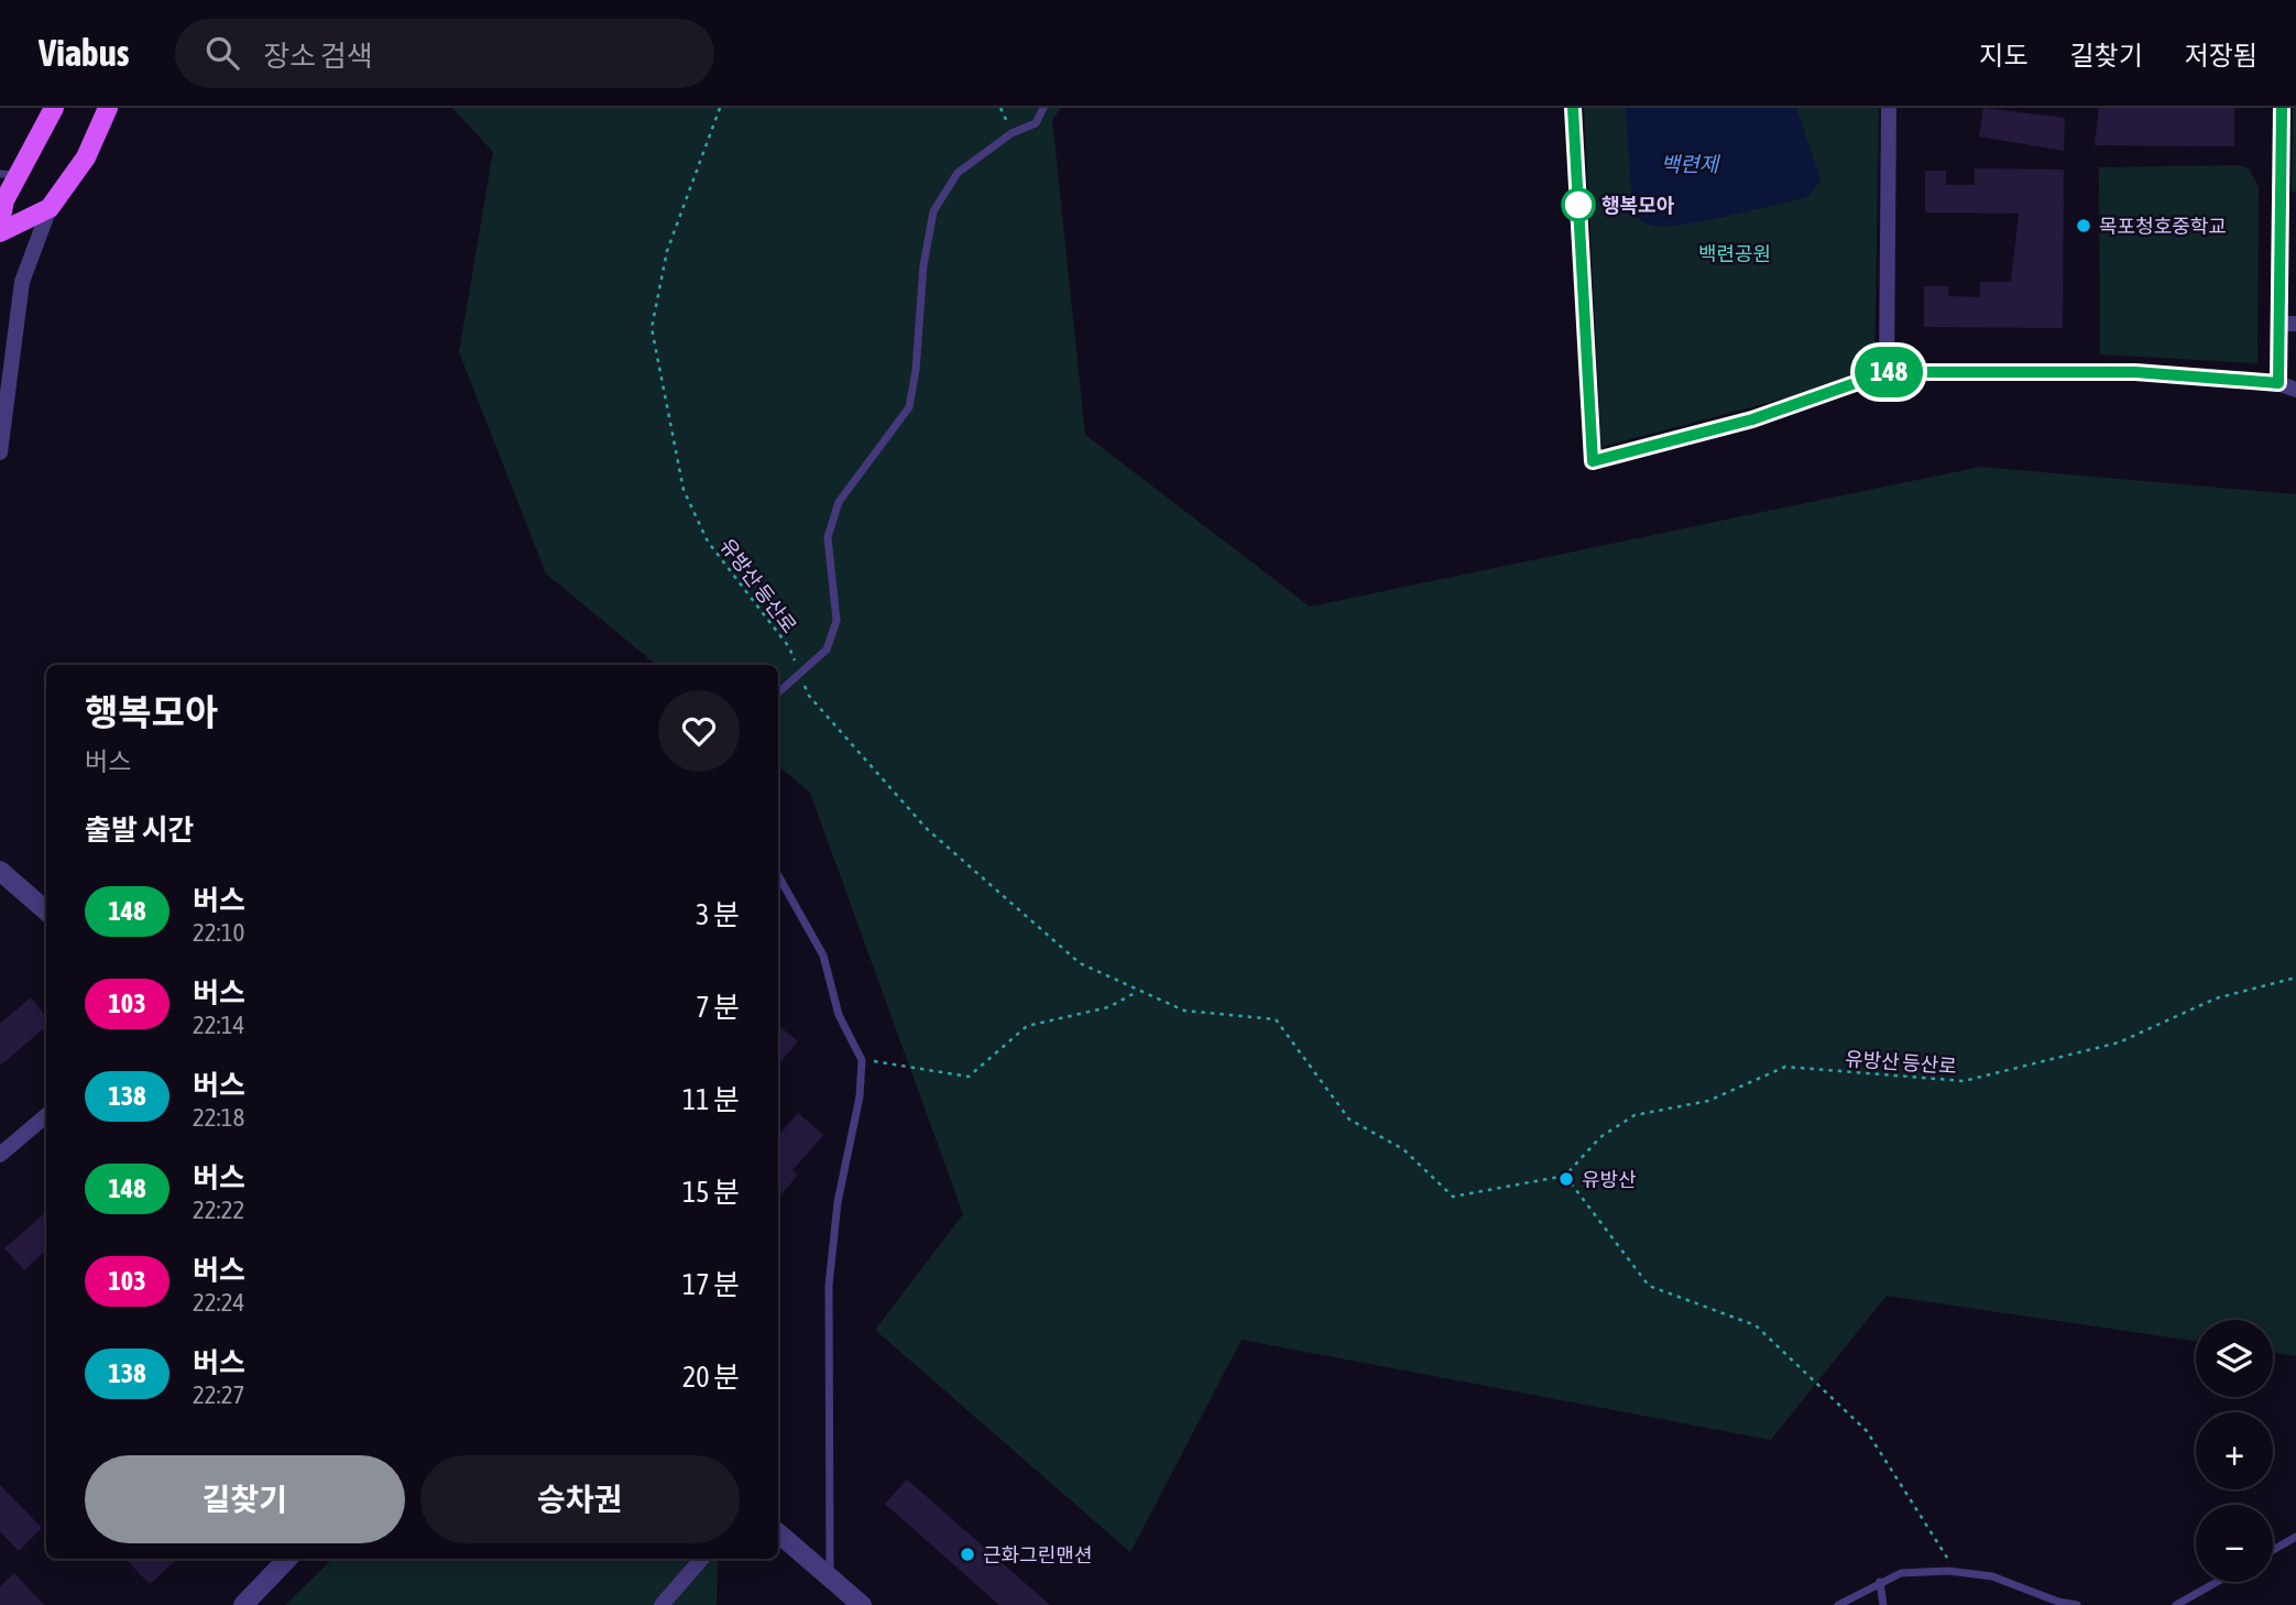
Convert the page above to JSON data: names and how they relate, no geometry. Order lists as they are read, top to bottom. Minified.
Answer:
{"streets":{"path":["유방산 등산로"]},"water":["백련제"],"parks":["백련공원"],"places":["행복모아","목포청호중학교","유방산","근화그린맨션"],"lines":["bus line 148"],"page":{"header":"Viabus","search":"장소 검색","nav":["지도","길찾기","저장됨"],"on_map":"148","heading":[["행복모아","버스"],"출발 시간"],"list":[{"mark":"148","name":"버스","note":"22:10","value":"3 분"},{"mark":"103","name":"버스","note":"22:14","value":"7 분"},{"mark":"138","name":"버스","note":"22:18","value":"11 분"},{"mark":"148","name":"버스","note":"22:22","value":"15 분"},{"mark":"103","name":"버스","note":"22:24","value":"17 분"},{"mark":"138","name":"버스","note":"22:27","value":"20 분"}],"map_buttons":["+","−"],"buttons":["길찾기","승차권"]}}
